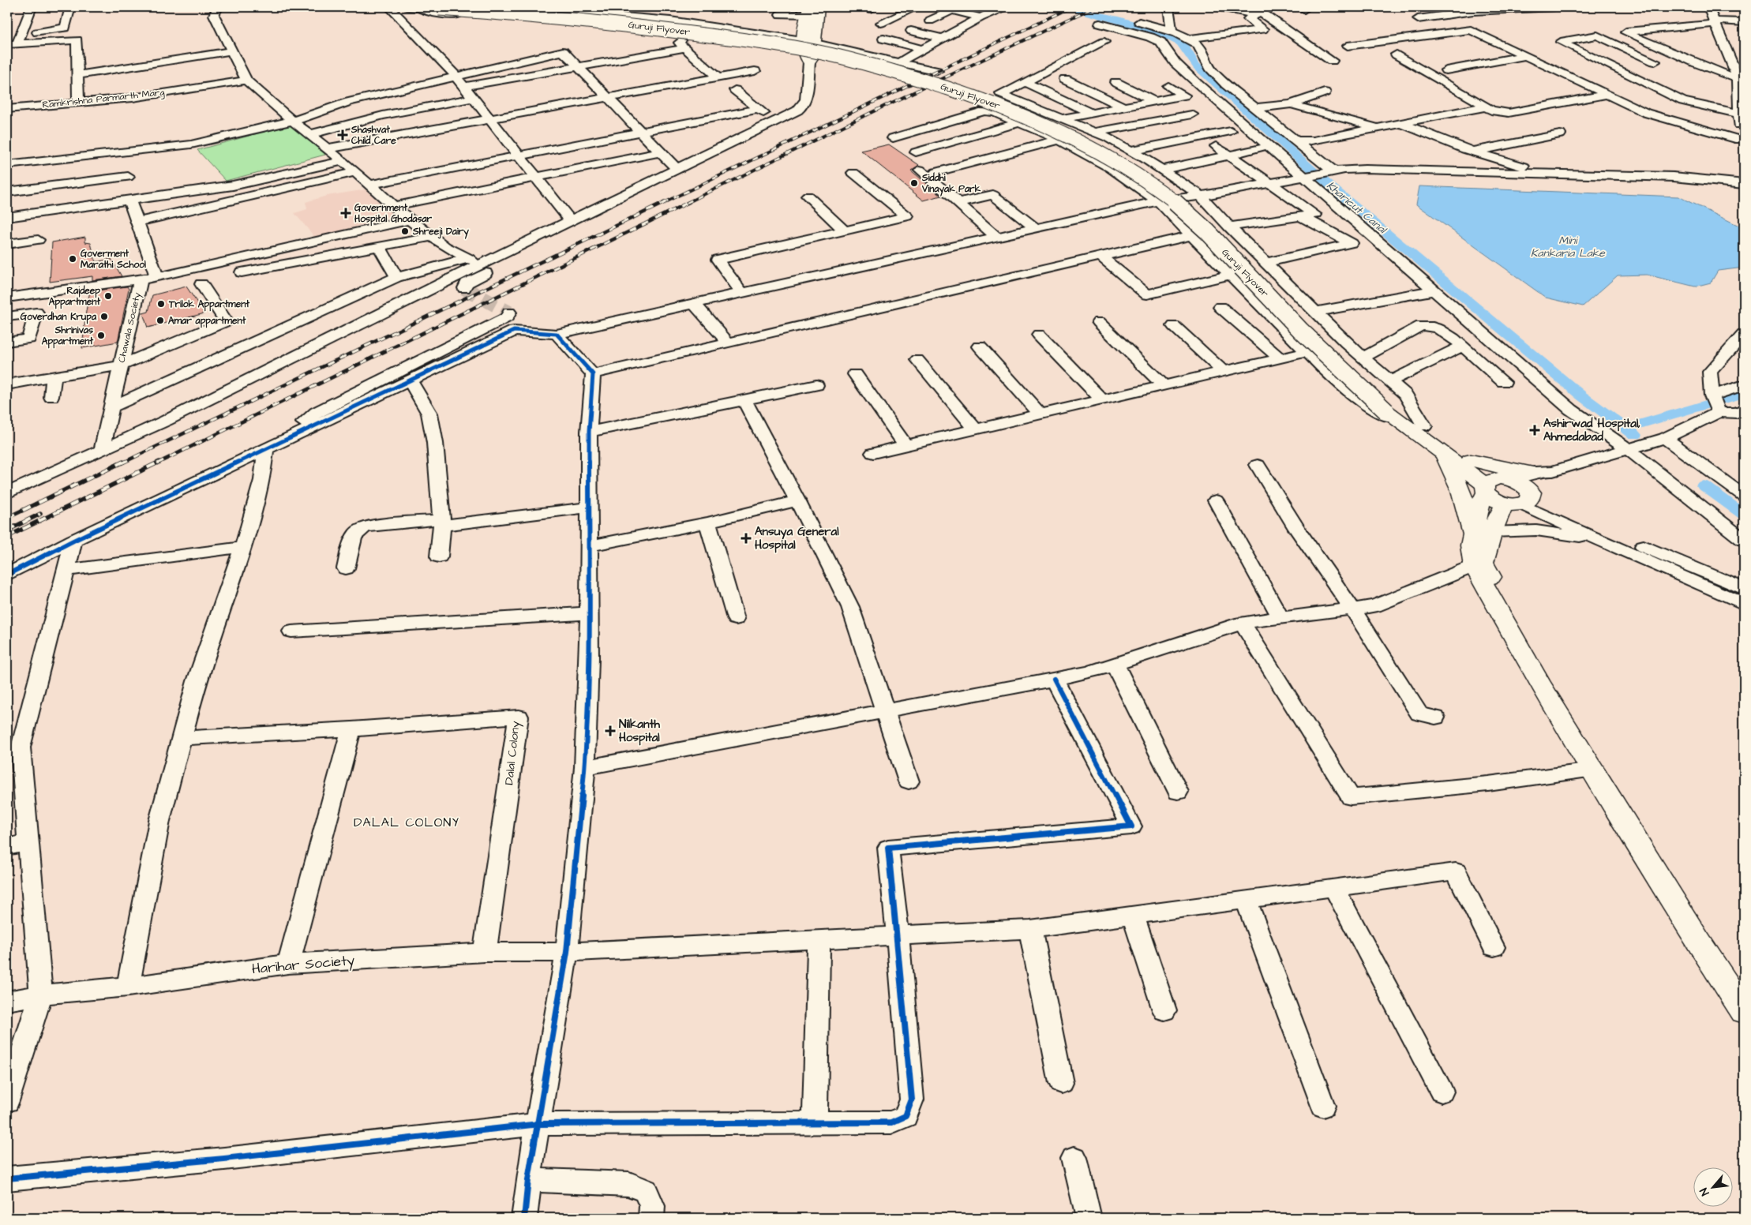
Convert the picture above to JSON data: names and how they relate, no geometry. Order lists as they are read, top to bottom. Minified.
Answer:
{"streets":{"main road":["Guruji Flyover"],"street":["Ramkrishna Parmarth Marg","Chawala Society","Dalal Colony","Harihar Society"]},"crossings":[["Dalal Colony","Harihar Society"]],"districts":["DALAL COLONY"],"water":["Kharicut Canal","Mini Kankaria Lake"],"places":{"health":["Shashvat Child Care","Government Hospital Ghodasar","Ashirwad Hospital, Ahmedabad","Ansuya General Hospital","Nilkanth Hospital"],"other":["Siddhi Vinayak Park","Shreeji Dairy","Goverment Marathi School","Rajdeep Appartment","Trilok Appartment","Goverdhan Krupa","Amar appartment","Shrinivas Appartment"]},"north":"bottom left"}
